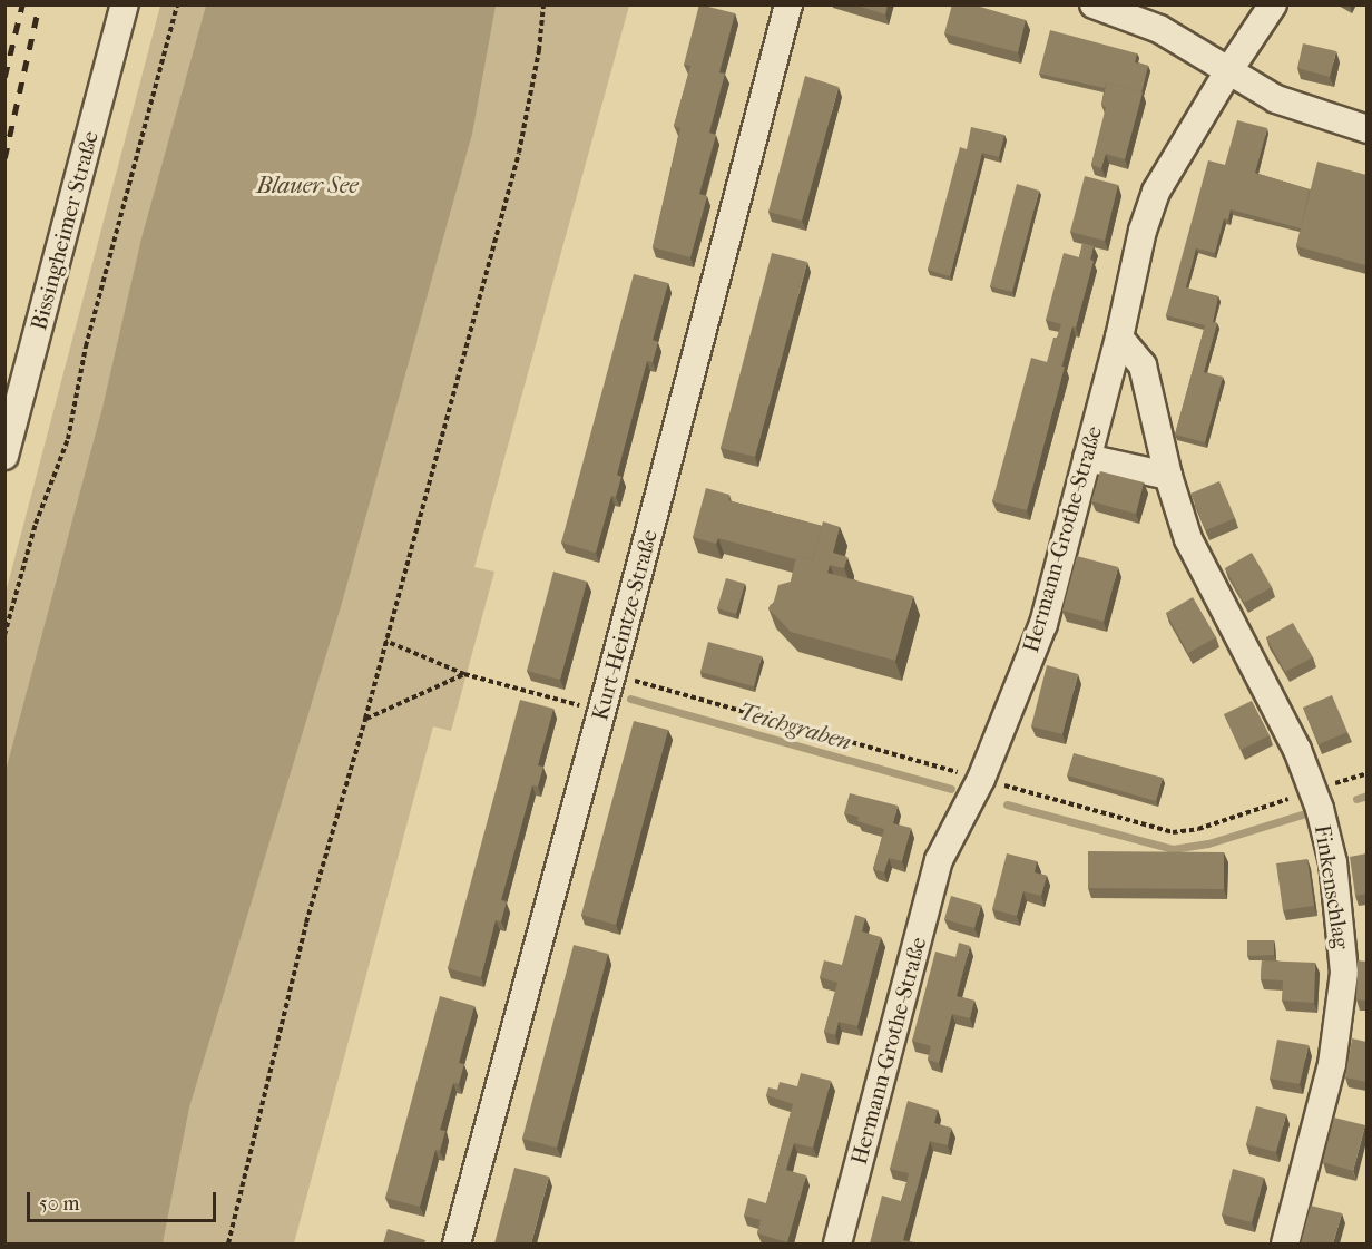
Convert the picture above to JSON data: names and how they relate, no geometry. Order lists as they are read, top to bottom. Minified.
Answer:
{"streets":{"street":["Bissingheimer Straße","Hermann-Grothe-Straße","Kurt-Heintze-Straße","Finkenschlag"]},"crossings":[["Hermann-Grothe-Straße","Finkenschlag"]],"water":["Blauer See","Teichgraben"],"scale_bar":"50 m"}
